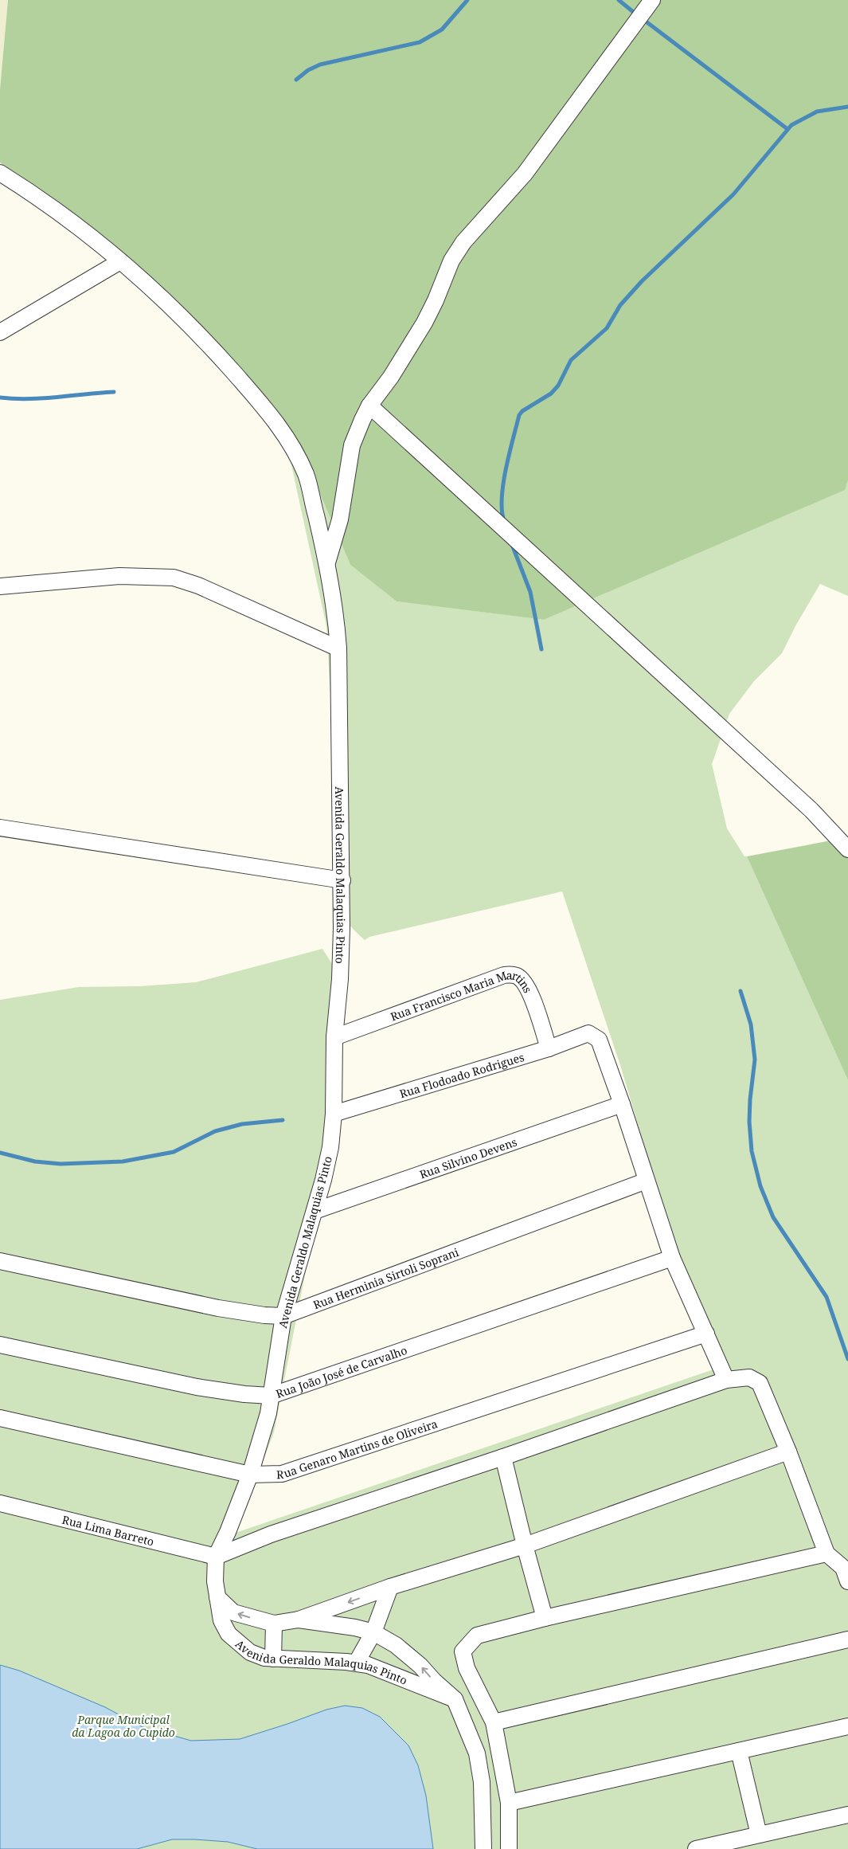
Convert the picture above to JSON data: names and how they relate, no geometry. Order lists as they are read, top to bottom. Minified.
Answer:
{"streets":{"street":["Avenida Geraldo Malaquias Pinto","Rua Francisco Maria Martins","Rua Flodoado Rodrigues","Rua Silvino Devens","Rua Herminia Sirtoli Soprani","Rua João José de Carvalho","Rua Genaro Martins de Oliveira","Rua Lima Barreto"]},"crossings":[["Avenida Geraldo Malaquias Pinto","Rua Francisco Maria Martins"],["Avenida Geraldo Malaquias Pinto","Rua Flodoado Rodrigues"],["Avenida Geraldo Malaquias Pinto","Rua Silvino Devens"],["Avenida Geraldo Malaquias Pinto","Rua Herminia Sirtoli Soprani"],["Avenida Geraldo Malaquias Pinto","Rua João José de Carvalho"],["Avenida Geraldo Malaquias Pinto","Rua Genaro Martins de Oliveira"],["Avenida Geraldo Malaquias Pinto","Rua Lima Barreto"],["Rua Francisco Maria Martins","Rua Flodoado Rodrigues"],["Rua Flodoado Rodrigues","Rua Silvino Devens"]],"parks":["Parque Municipal da Lagoa do Cupido"]}
